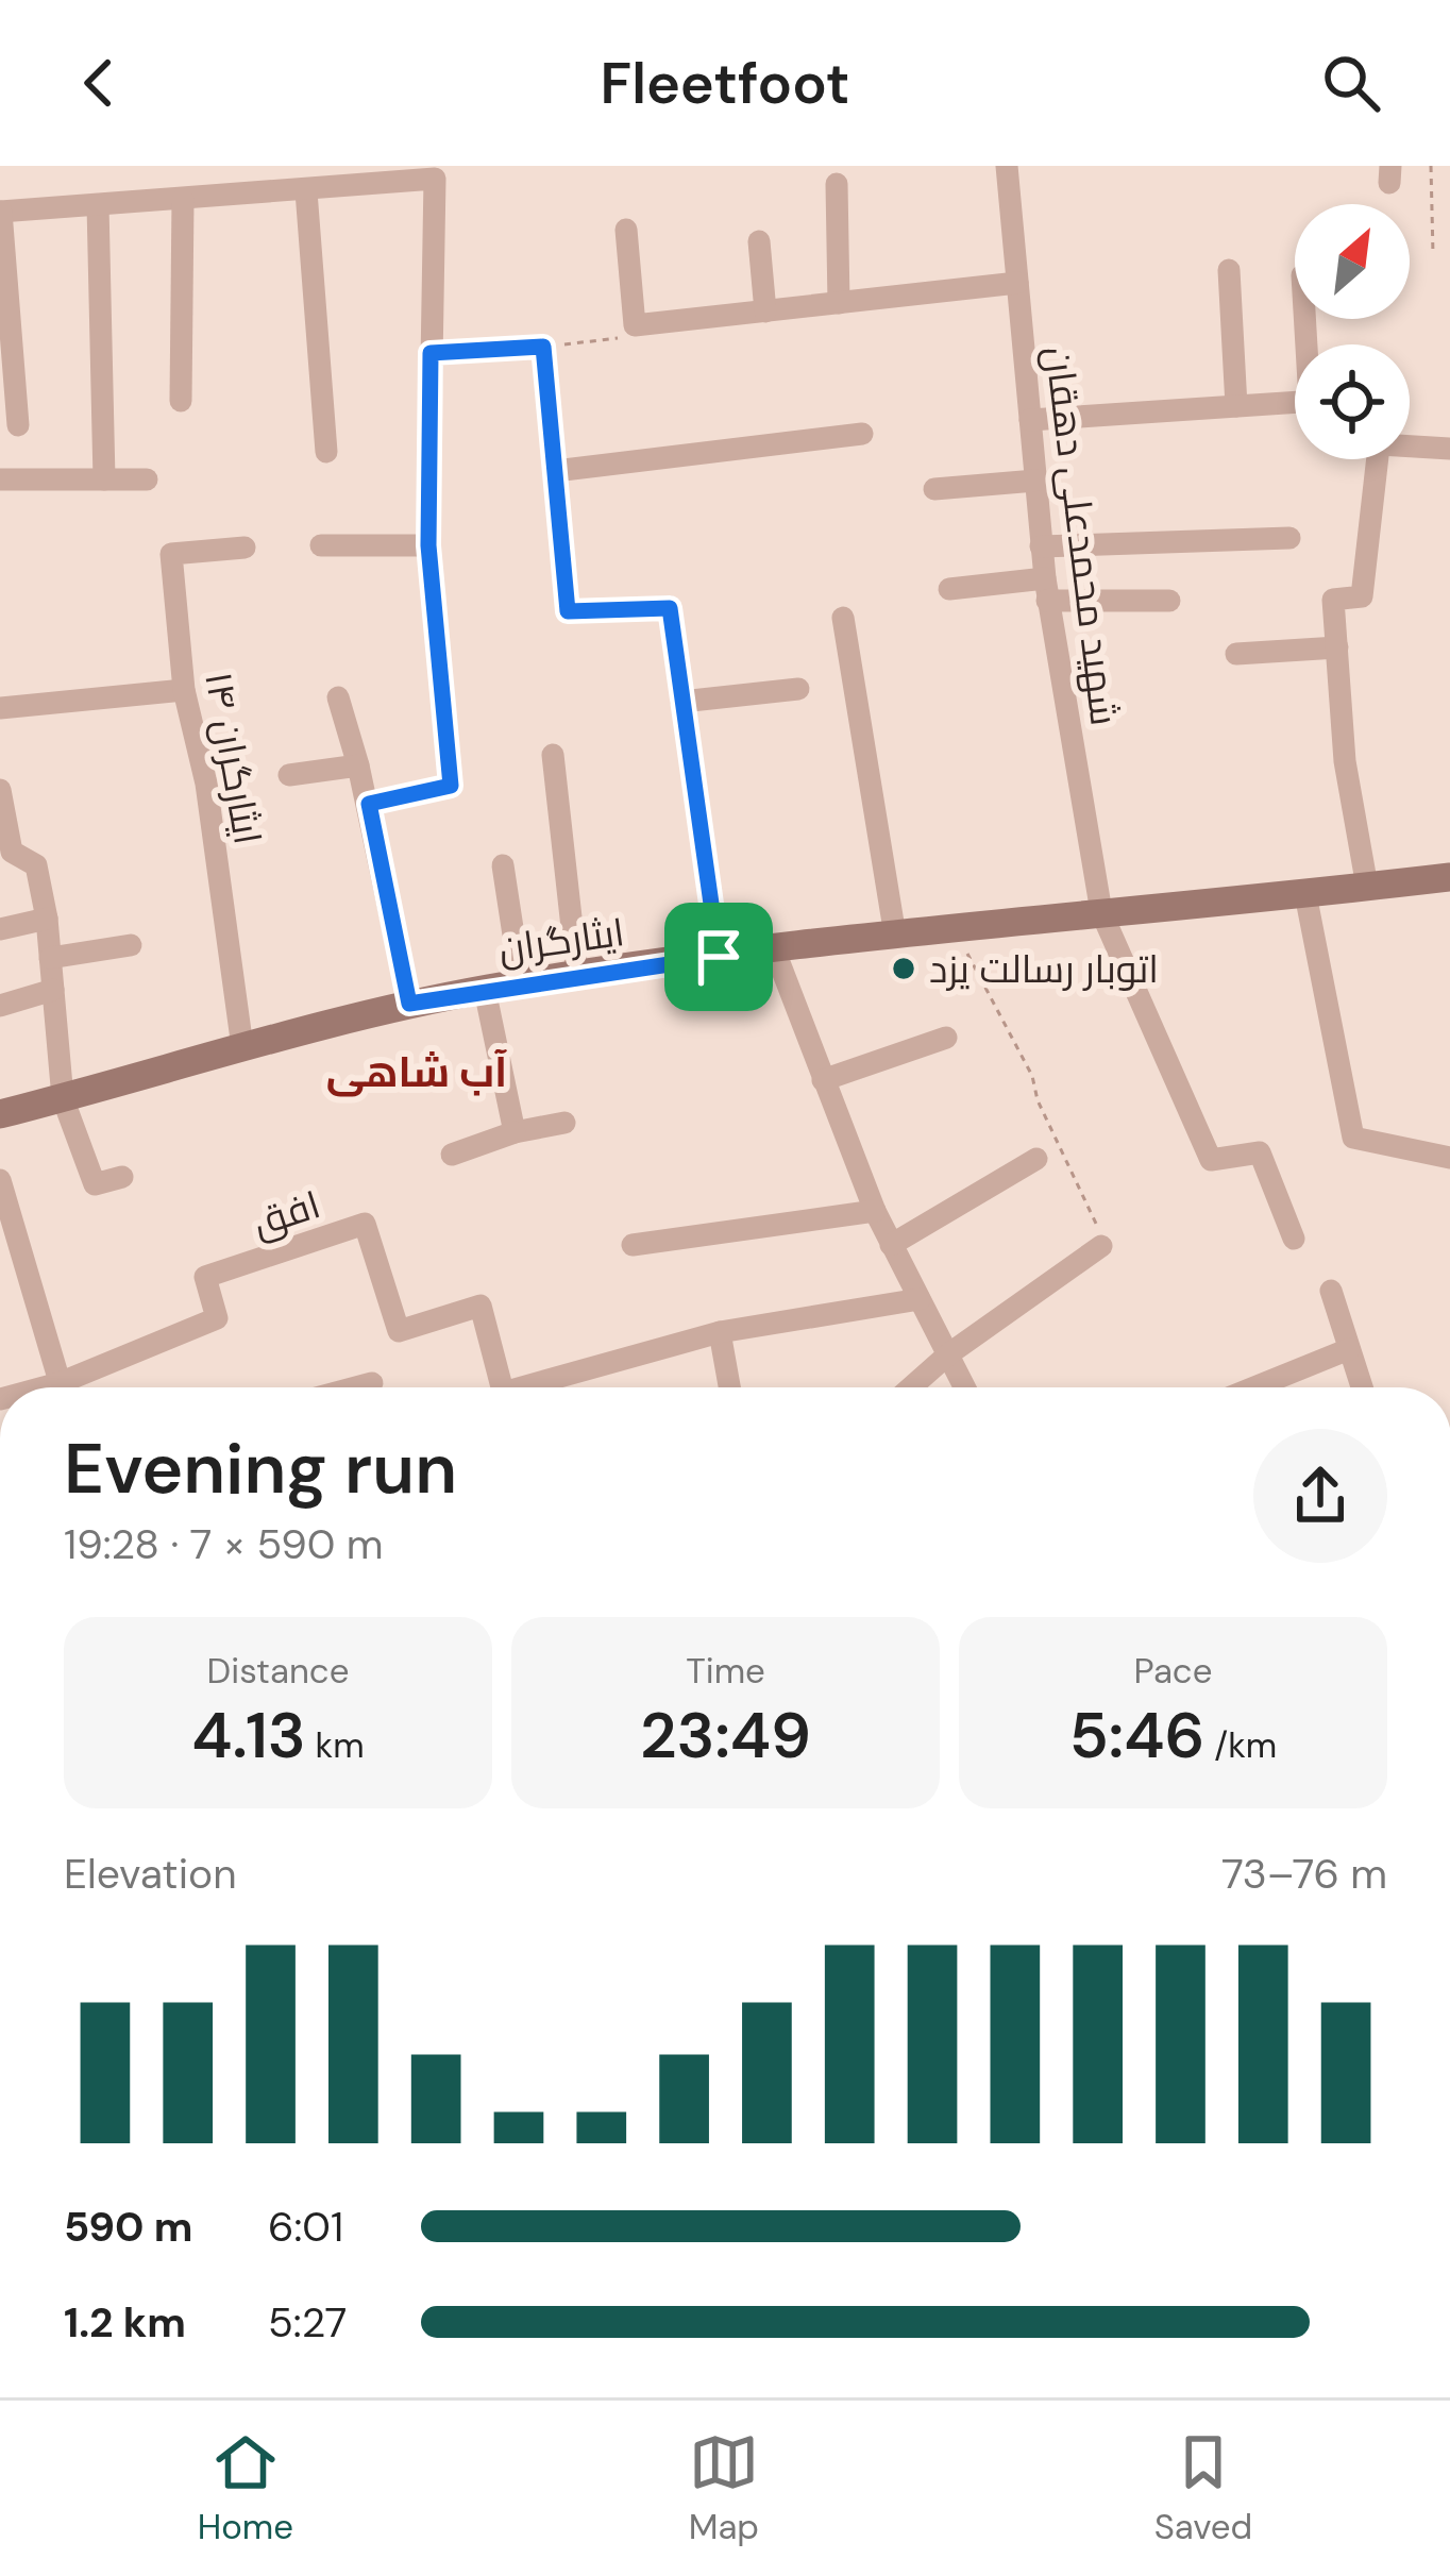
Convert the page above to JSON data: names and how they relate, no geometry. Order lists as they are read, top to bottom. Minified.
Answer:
{"streets":{"main road":["ایثارگران"],"street":["شهید محمدعلی دهقان","ایثارگران ۱۴","افق"]},"crossings":[["شهید محمدعلی دهقان","ایثارگران"],["ایثارگران ۱۴","ایثارگران"]],"districts":["آب شاهی"],"places":["اتوبار رسالت یزد"],"north":"top right","page":{"header":"Fleetfoot","heading":["Evening run","19:28 · 7 × 590 m"],"stats":[["Distance","4.13 km"],["Time","23:49"],["Pace","5:46 /km"]],"chart":["Elevation","73–76 m"],"list":[{"name":"590 m","note":"6:01"},{"name":"1.2 km","note":"5:27"}],"tabs":["Home","Map","Saved"]}}
